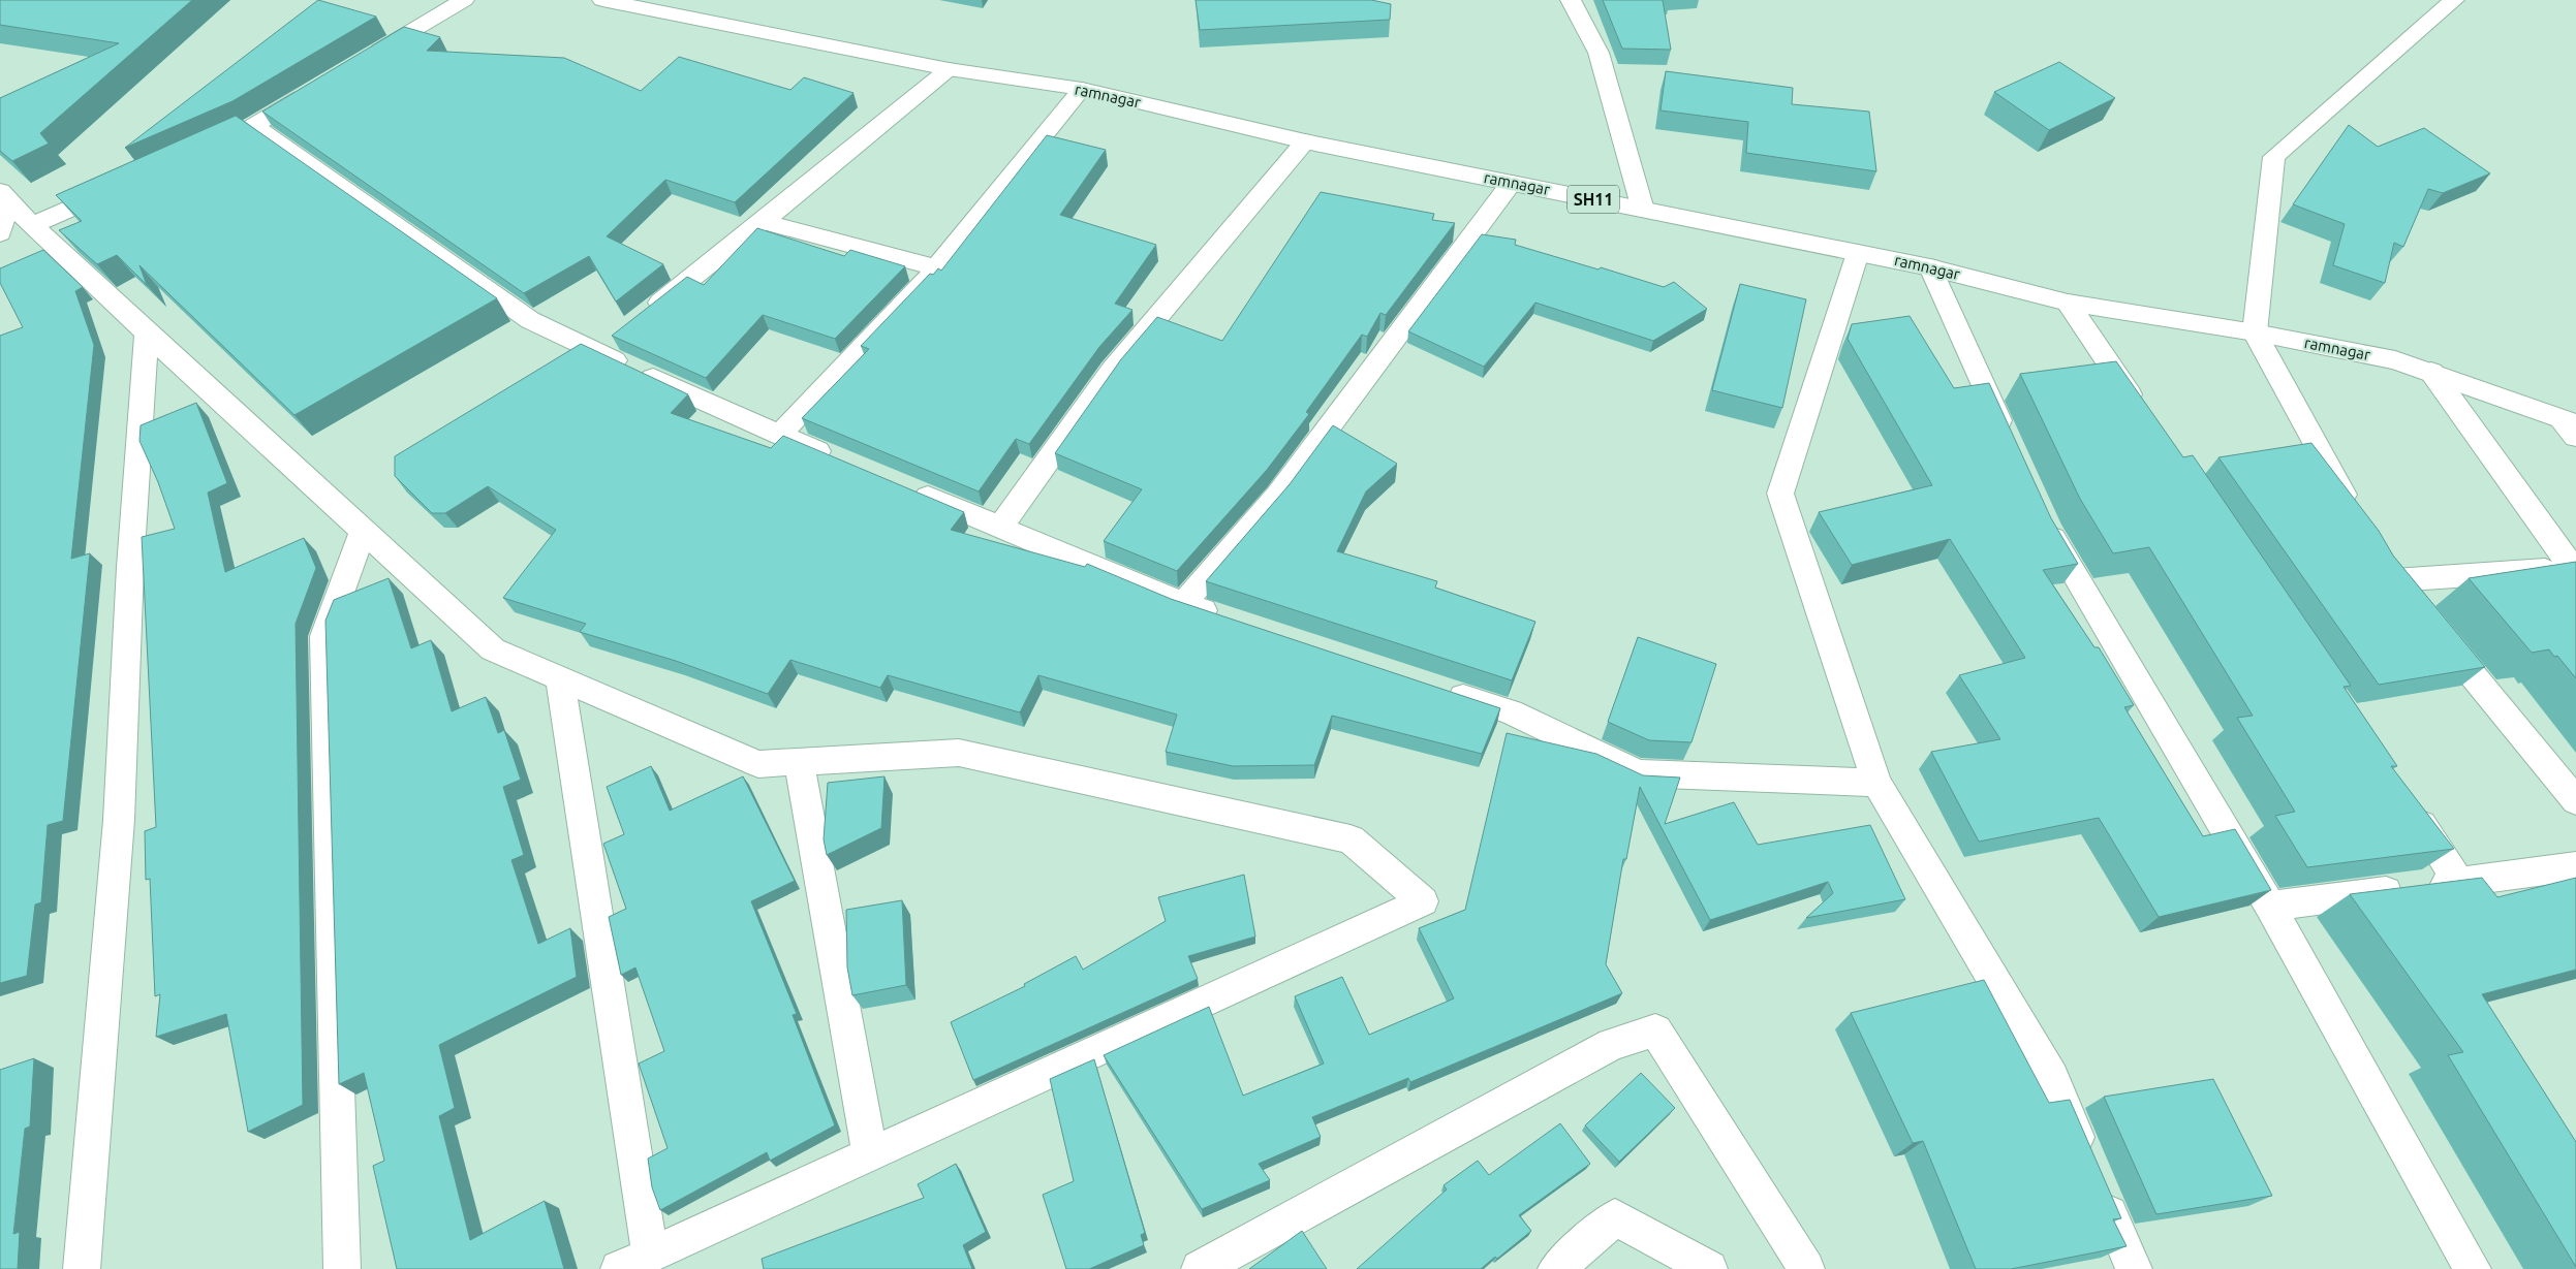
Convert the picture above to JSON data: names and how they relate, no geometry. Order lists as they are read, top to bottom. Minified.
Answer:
{"streets":{"street":["ramnagar","SH11"]}}
